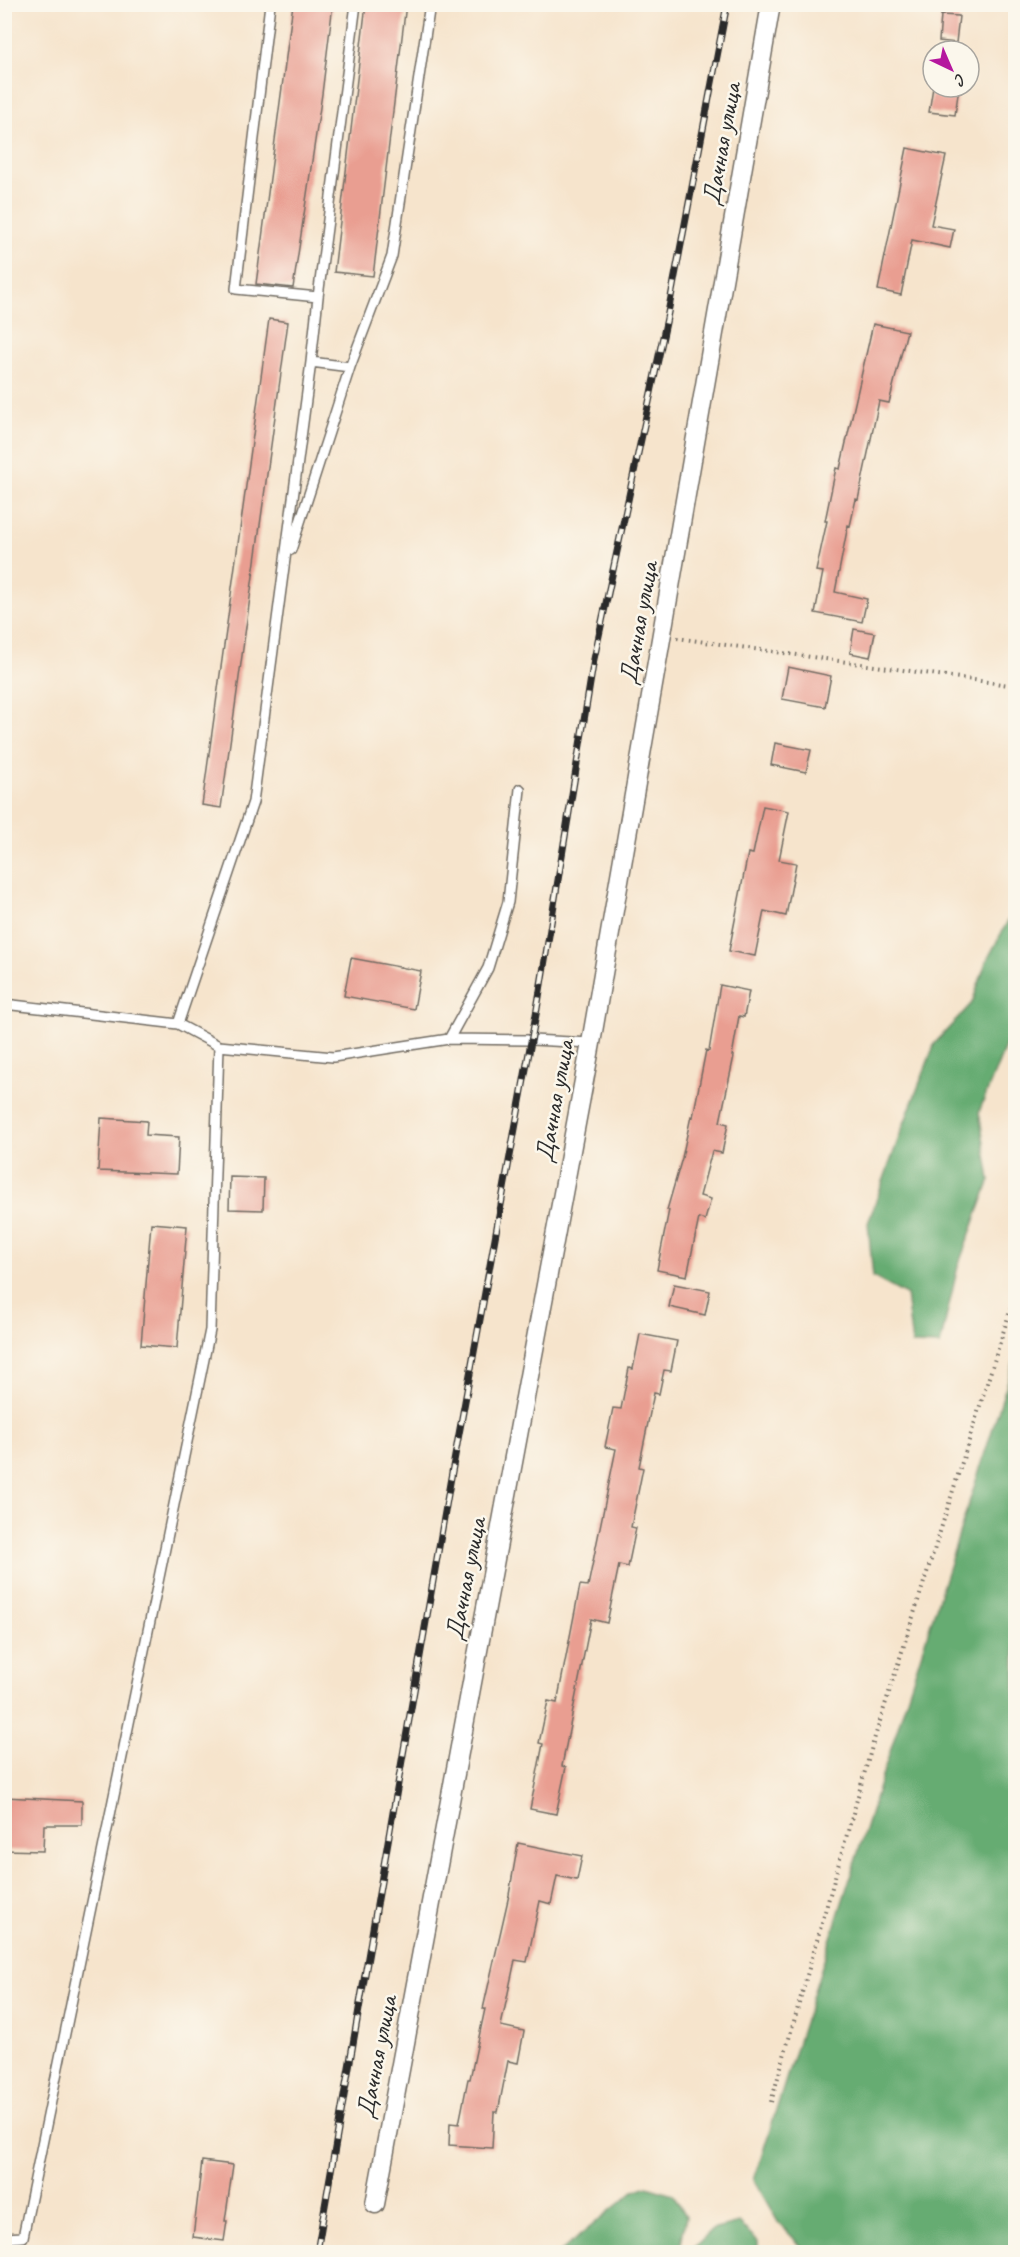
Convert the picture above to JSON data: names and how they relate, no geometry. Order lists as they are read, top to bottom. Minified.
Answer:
{"streets":{"street":["Дачная улица"]},"north":"bottom right"}
